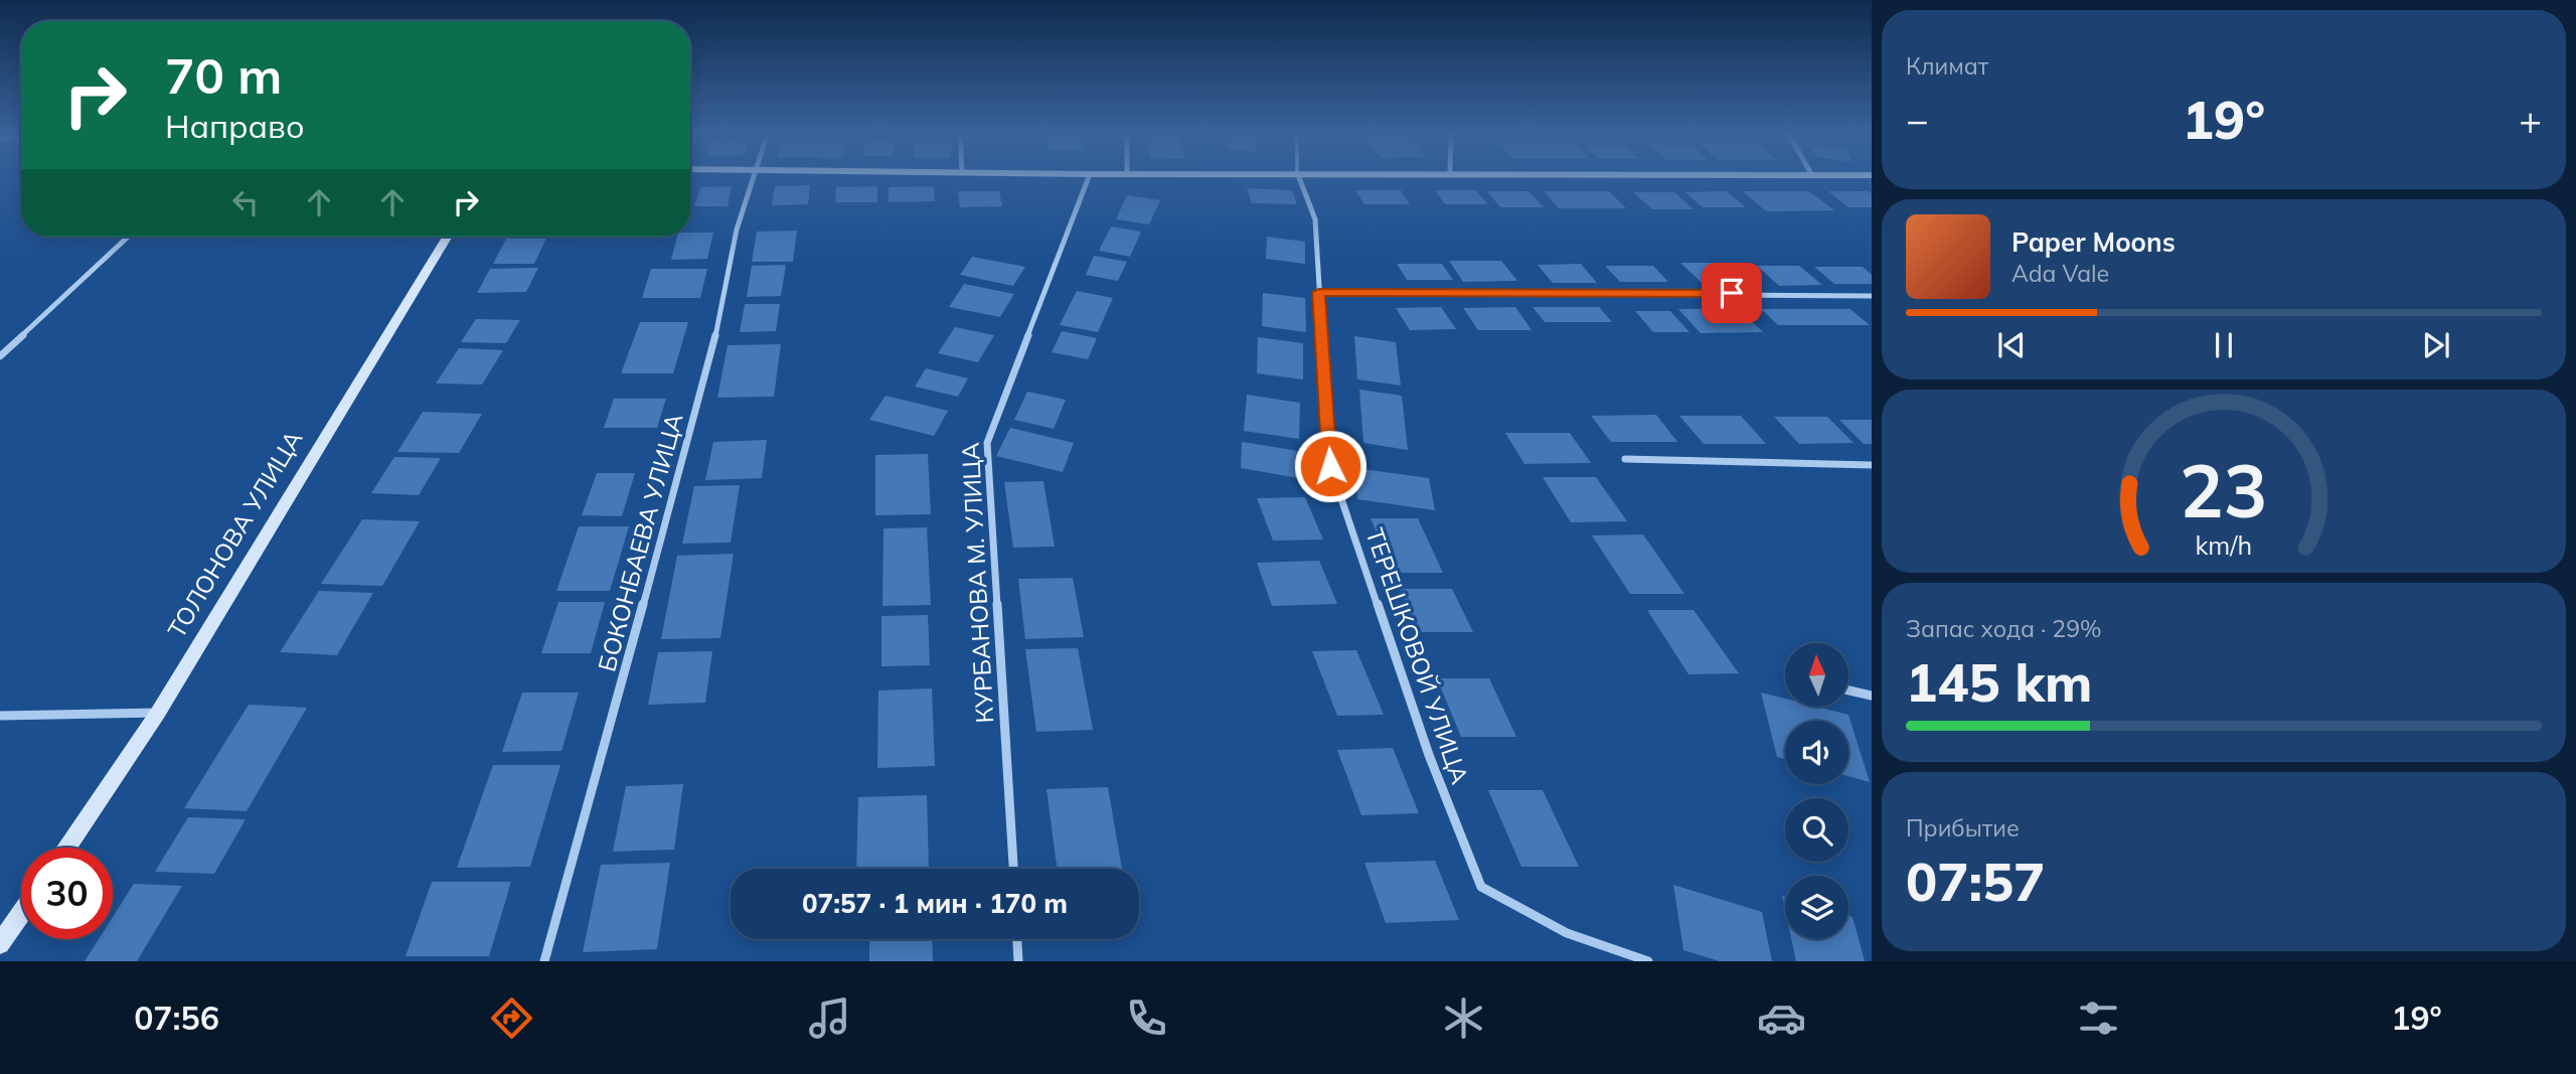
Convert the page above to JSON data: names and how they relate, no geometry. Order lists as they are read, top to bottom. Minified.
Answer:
{"streets":{"street":["ТОЛОНОВА УЛИЦА","БОКОНБАЕВА УЛИЦА","КУРБАНОВА М. УЛИЦА","ТЕРЕШКОВОЙ УЛИЦА"]},"north":"top","page":{"tile":["Климат",["Запас хода · 29%","145 km"],["Прибытие","07:57"]],"turn":["70 m","Направо"],"heat":["−","19°","+"],"song":["Paper Moons","Ada Vale"],"limit":"30","trip":"07:57 · 1 мин · 170 m","tabs":["07:56","19°"],"gauge":["23","km/h"]}}
